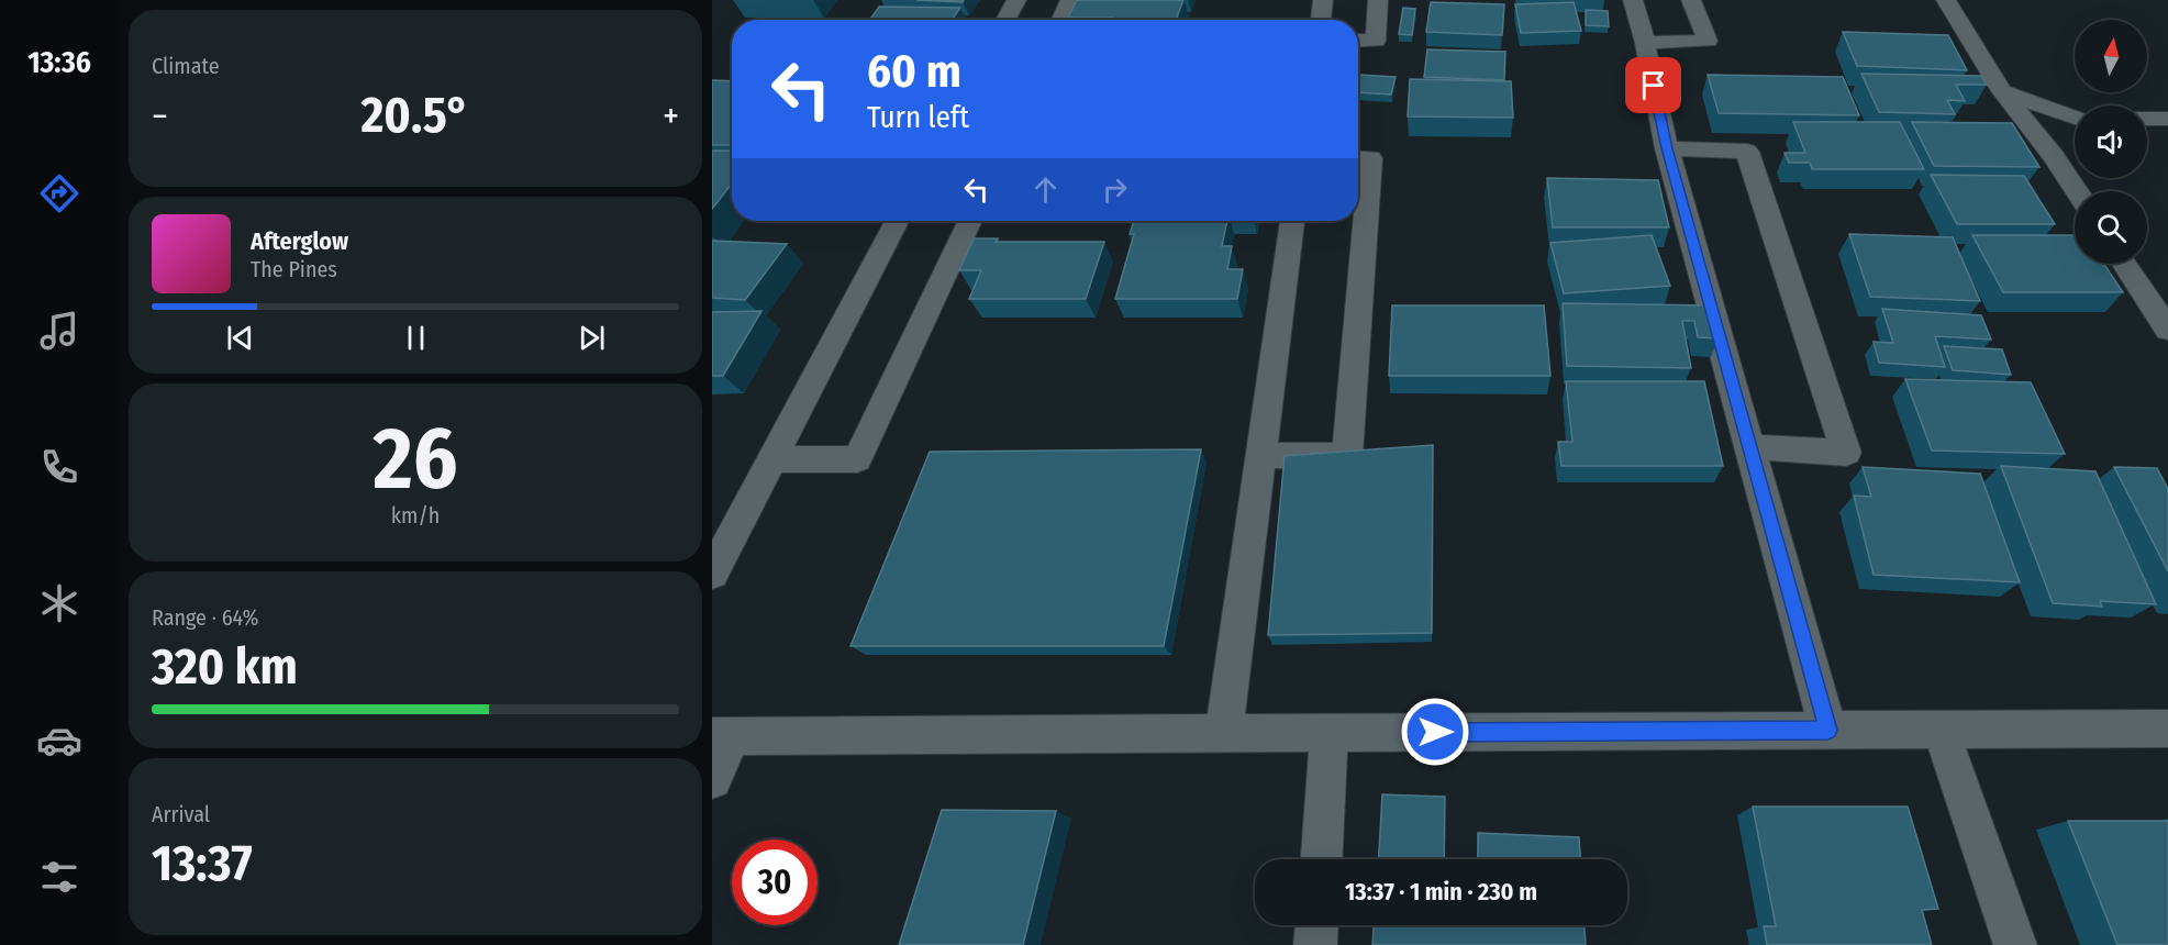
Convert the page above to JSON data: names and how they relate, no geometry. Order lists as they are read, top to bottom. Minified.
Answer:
{"north":"top","page":{"tabs":"13:36","tile":["Climate",["26","km/h"],["Range · 64%","320 km"],["Arrival","13:37"]],"turn":["60 m","Turn left"],"heat":["−","20.5°","+"],"song":["Afterglow","The Pines"],"limit":"30","trip":"13:37 · 1 min · 230 m"}}
